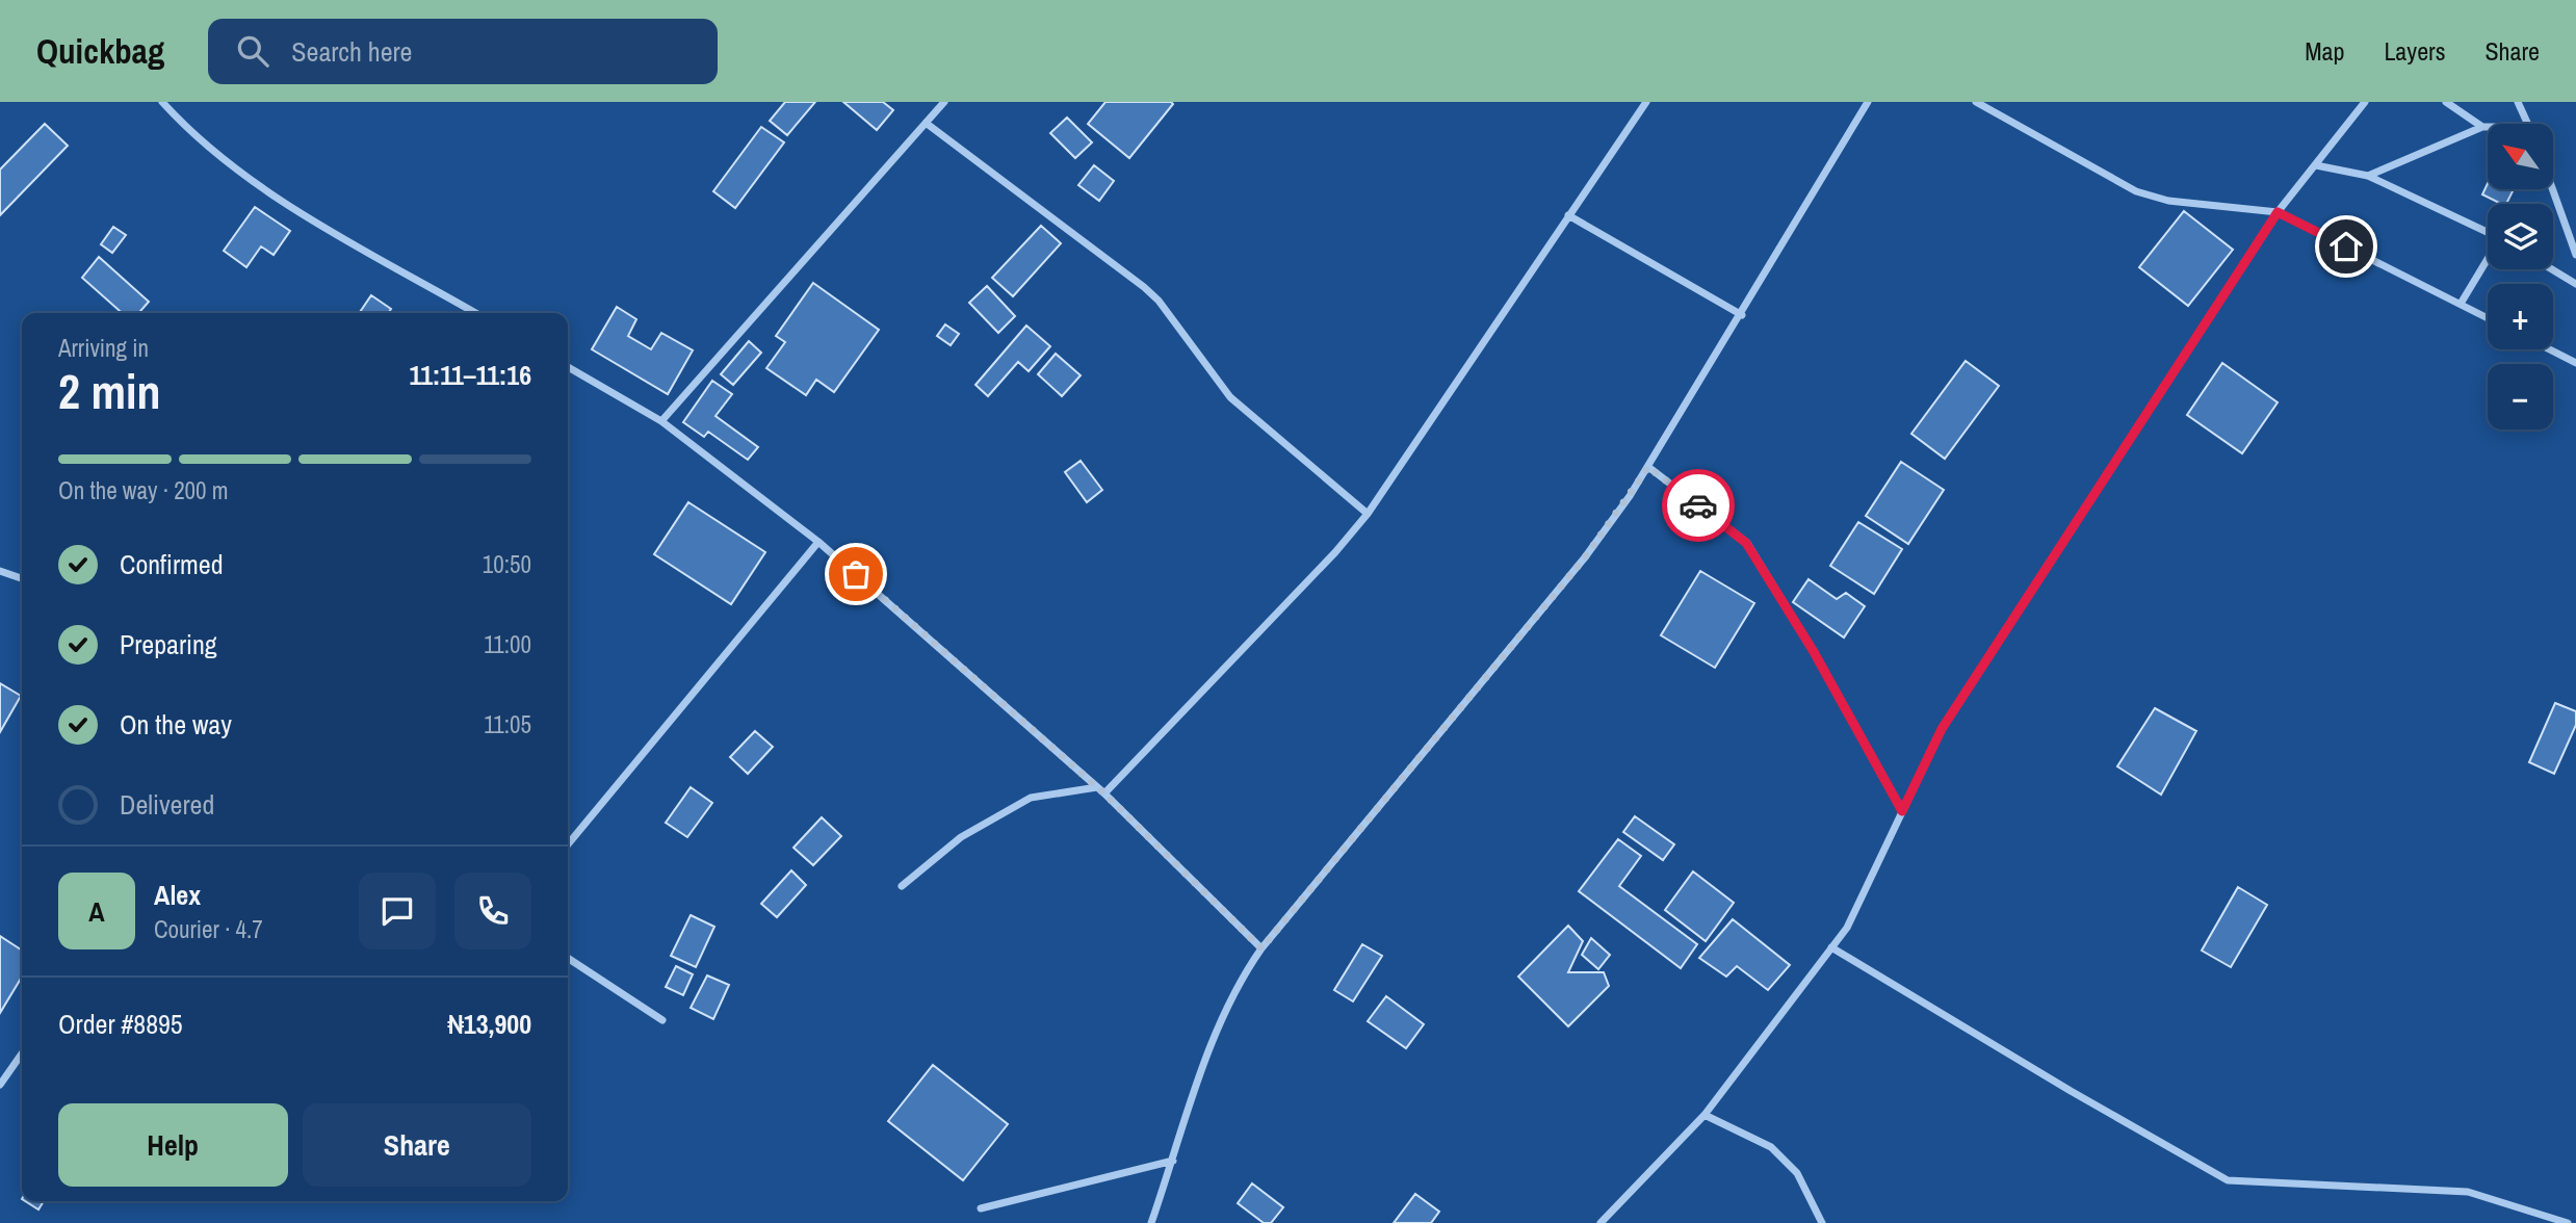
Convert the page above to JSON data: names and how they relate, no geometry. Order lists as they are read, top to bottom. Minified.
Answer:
{"north":"top left","page":{"header":"Quickbag","search":"Search here","nav":["Map","Layers","Share"],"map_buttons":["+","−"],"heading":["2 min","Arriving in","11:11–11:16"],"panel":["Alex","Courier · 4.7","Order #8895","₦13,900"],"bar":"On the way · 200 m","list":[["Confirmed","10:50"],["Preparing","11:00"],["On the way","11:05"],"Delivered"],"round":"A","buttons":["Help","Share"]}}
